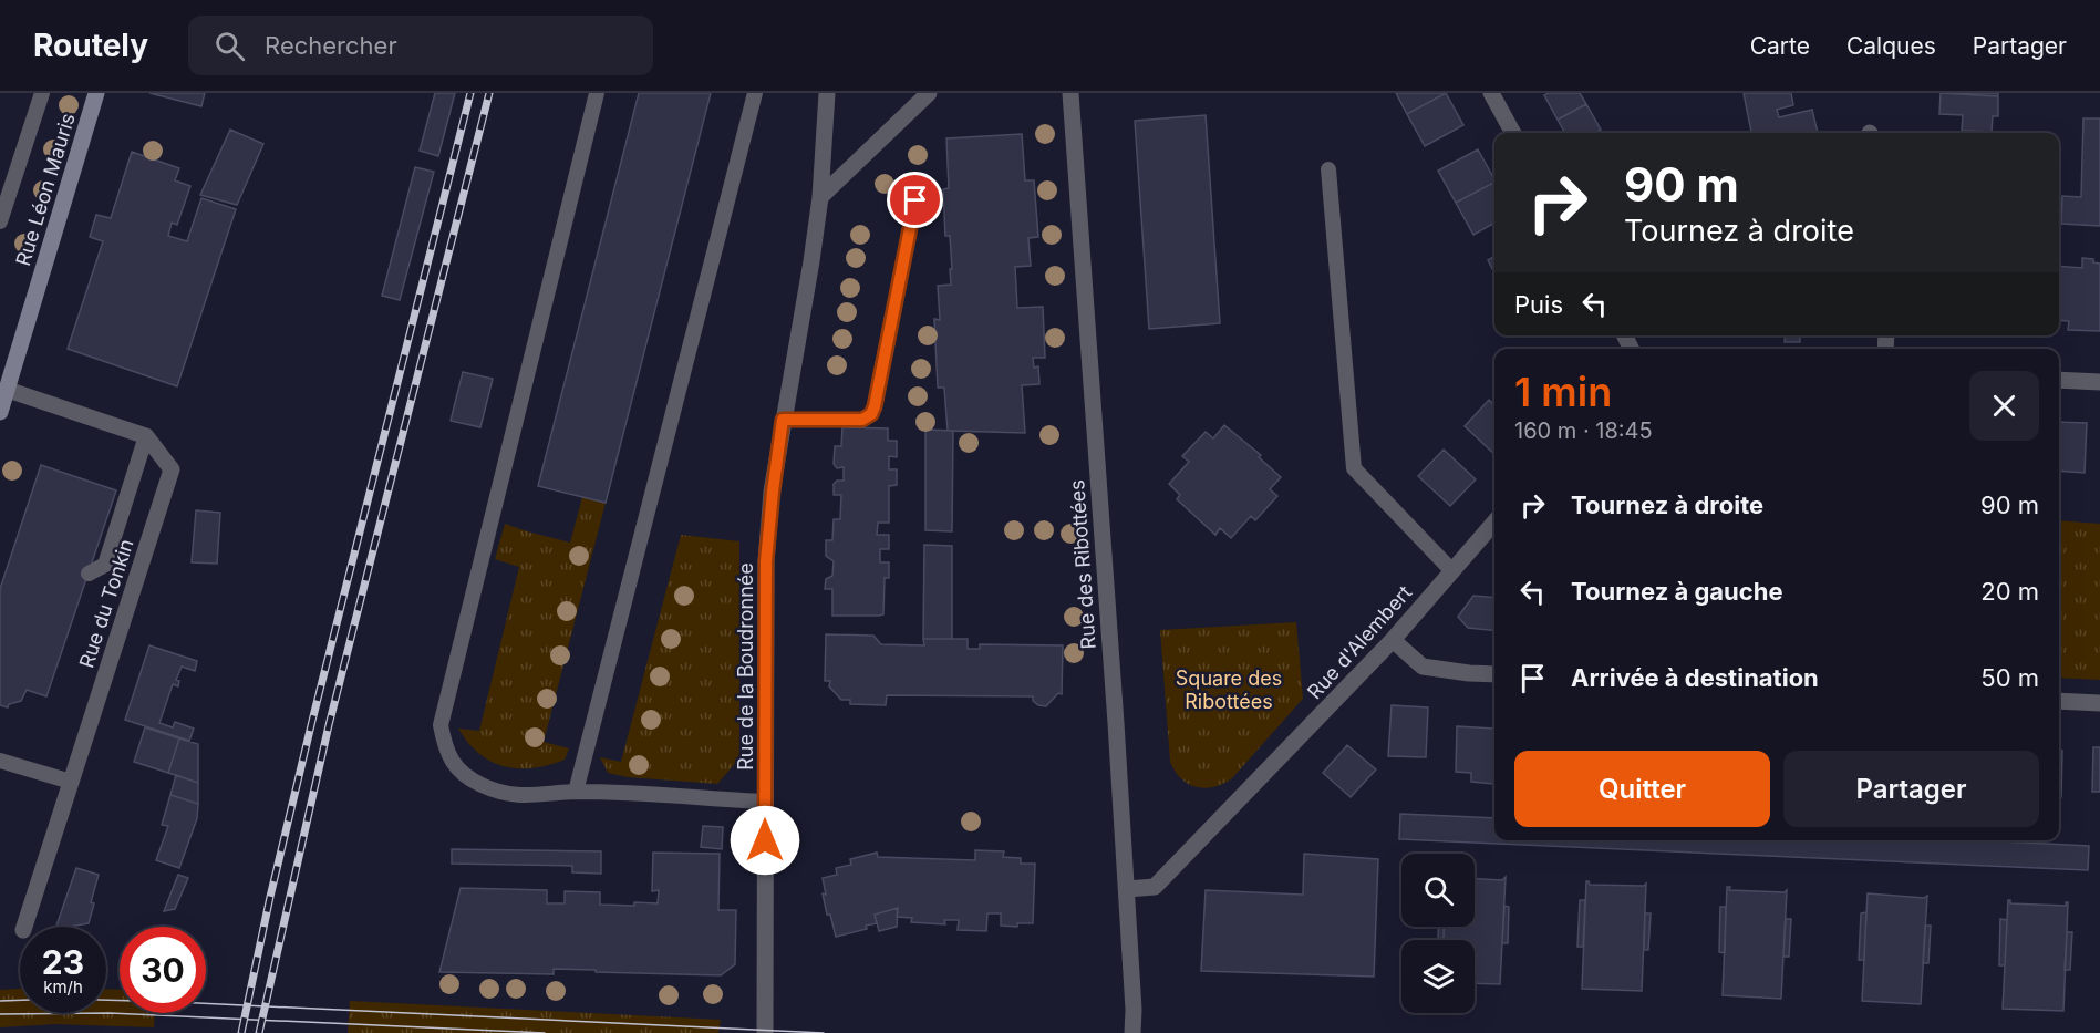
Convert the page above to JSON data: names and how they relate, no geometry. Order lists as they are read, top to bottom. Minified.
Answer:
{"streets":{"main road":["Rue Léon Mauris"],"street":["Rue des Ribottées","Rue du Tonkin","Rue d'Alembert","Rue de la Boudronnée"]},"crossings":[["Rue des Ribottées","Rue d'Alembert"]],"parks":["Square des Ribottées"],"page":{"header":"Routely","search":"Rechercher","nav":["Carte","Calques","Partager"],"turn":["90 m","Tournez à droite"],"then":"Puis","heading":["1 min","160 m · 18:45"],"list":[{"name":"Tournez à droite","value":"90 m"},{"name":"Tournez à gauche","value":"20 m"},{"name":"Arrivée à destination","value":"50 m"}],"buttons":["Quitter","Partager"],"speed":"23 km/h","limit":"30"}}
